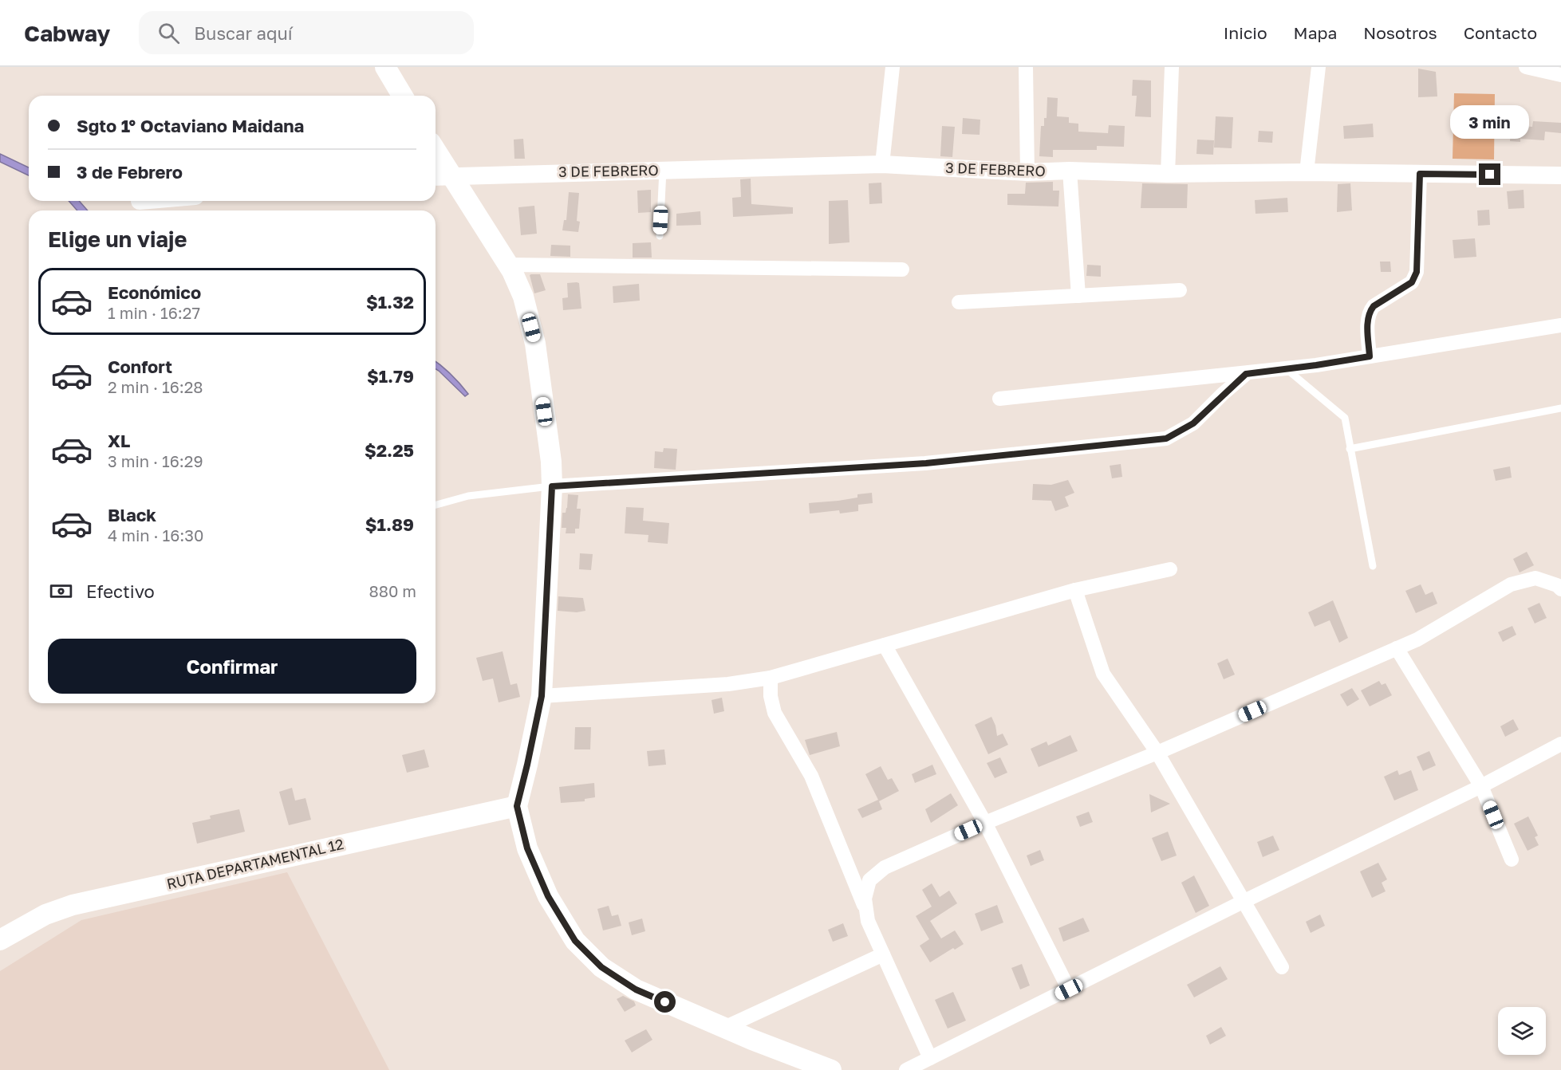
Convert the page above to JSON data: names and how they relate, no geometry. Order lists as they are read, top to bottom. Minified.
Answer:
{"streets":{"main road":["RUTA DEPARTAMENTAL 12"],"street":["3 DE FEBRERO"]},"page":{"header":"Cabway","search":"Buscar aquí","nav":["Inicio","Mapa","Nosotros","Contacto"],"banner":["Sgto 1° Octaviano Maidana","3 de Febrero"],"bubble":"3 min","heading":"Elige un viaje","list":[{"name":"Económico","note":"1 min · 16:27","value":"$1.32"},{"name":"Confort","note":"2 min · 16:28","value":"$1.79"},{"name":"XL","note":"3 min · 16:29","value":"$2.25"},{"name":"Black","note":"4 min · 16:30","value":"$1.89"}],"pay":["Efectivo","880 m"],"buttons":"Confirmar"}}
